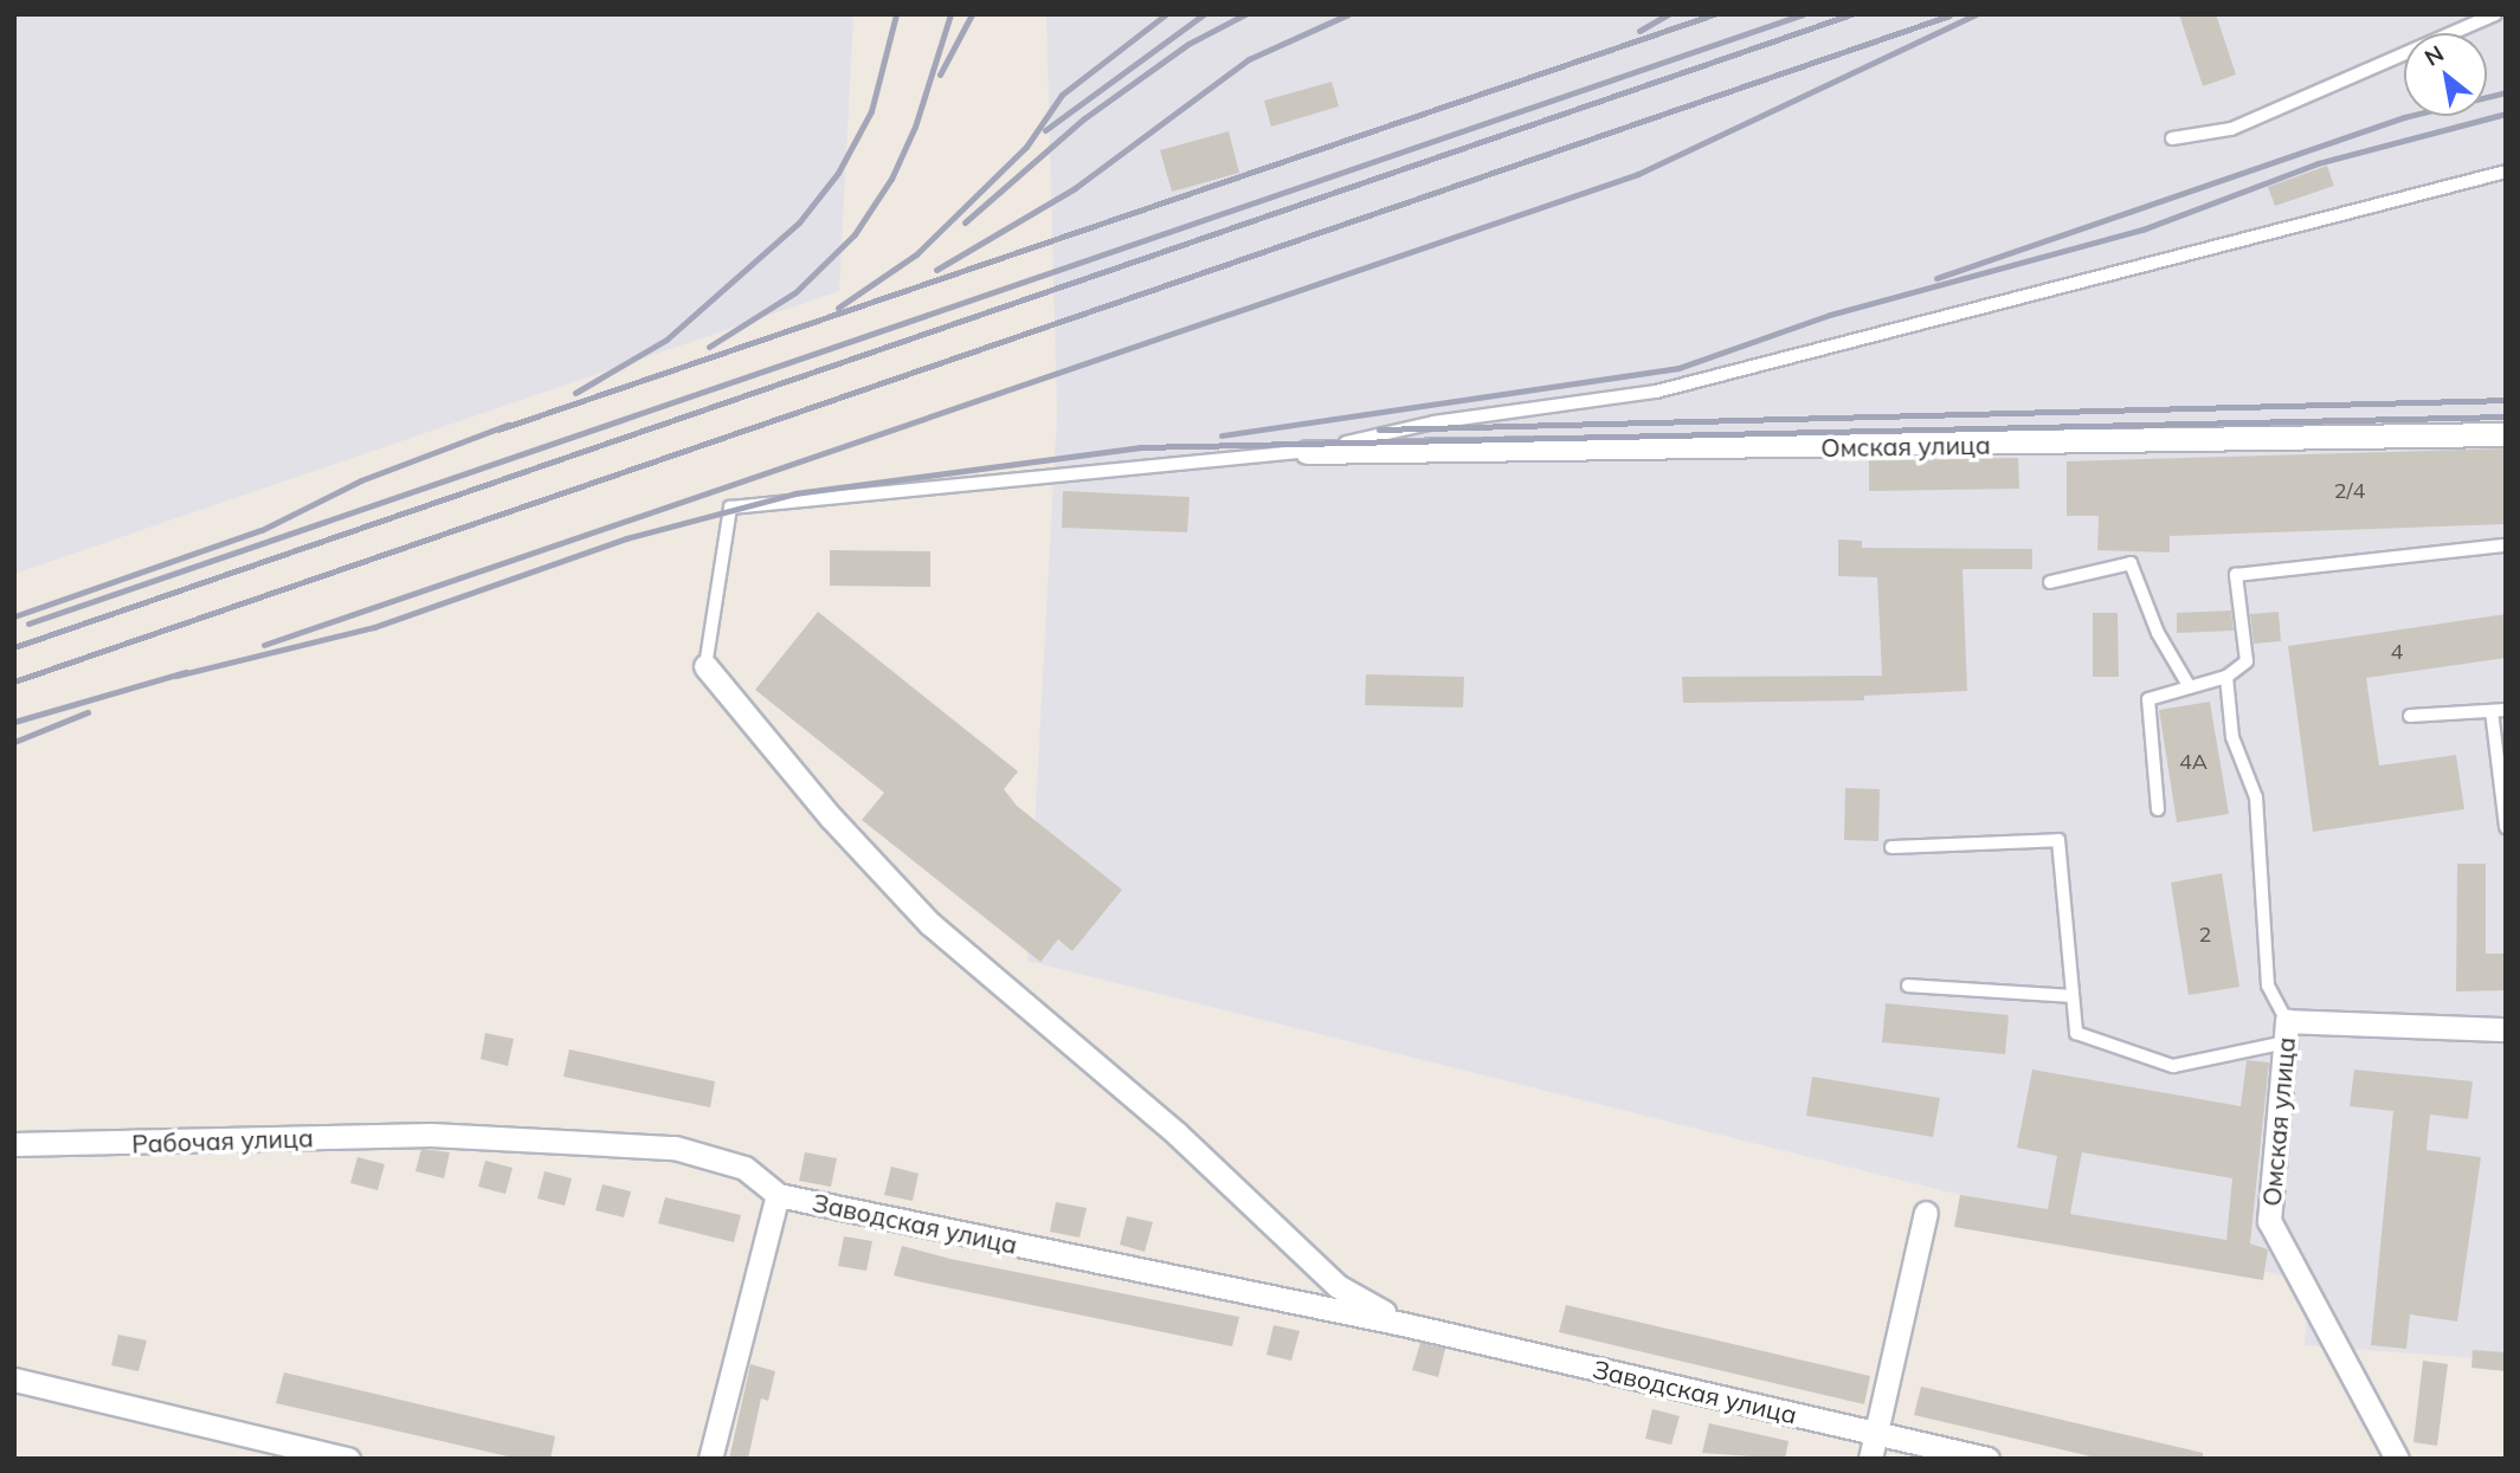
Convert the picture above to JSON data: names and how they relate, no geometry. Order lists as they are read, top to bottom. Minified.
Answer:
{"streets":{"street":["Омская улица","Рабочая улица","Заводская улица"]},"crossings":[["Рабочая улица","Заводская улица"]],"house_numbers":["2/4","4","4А","2"],"north":"top left"}
